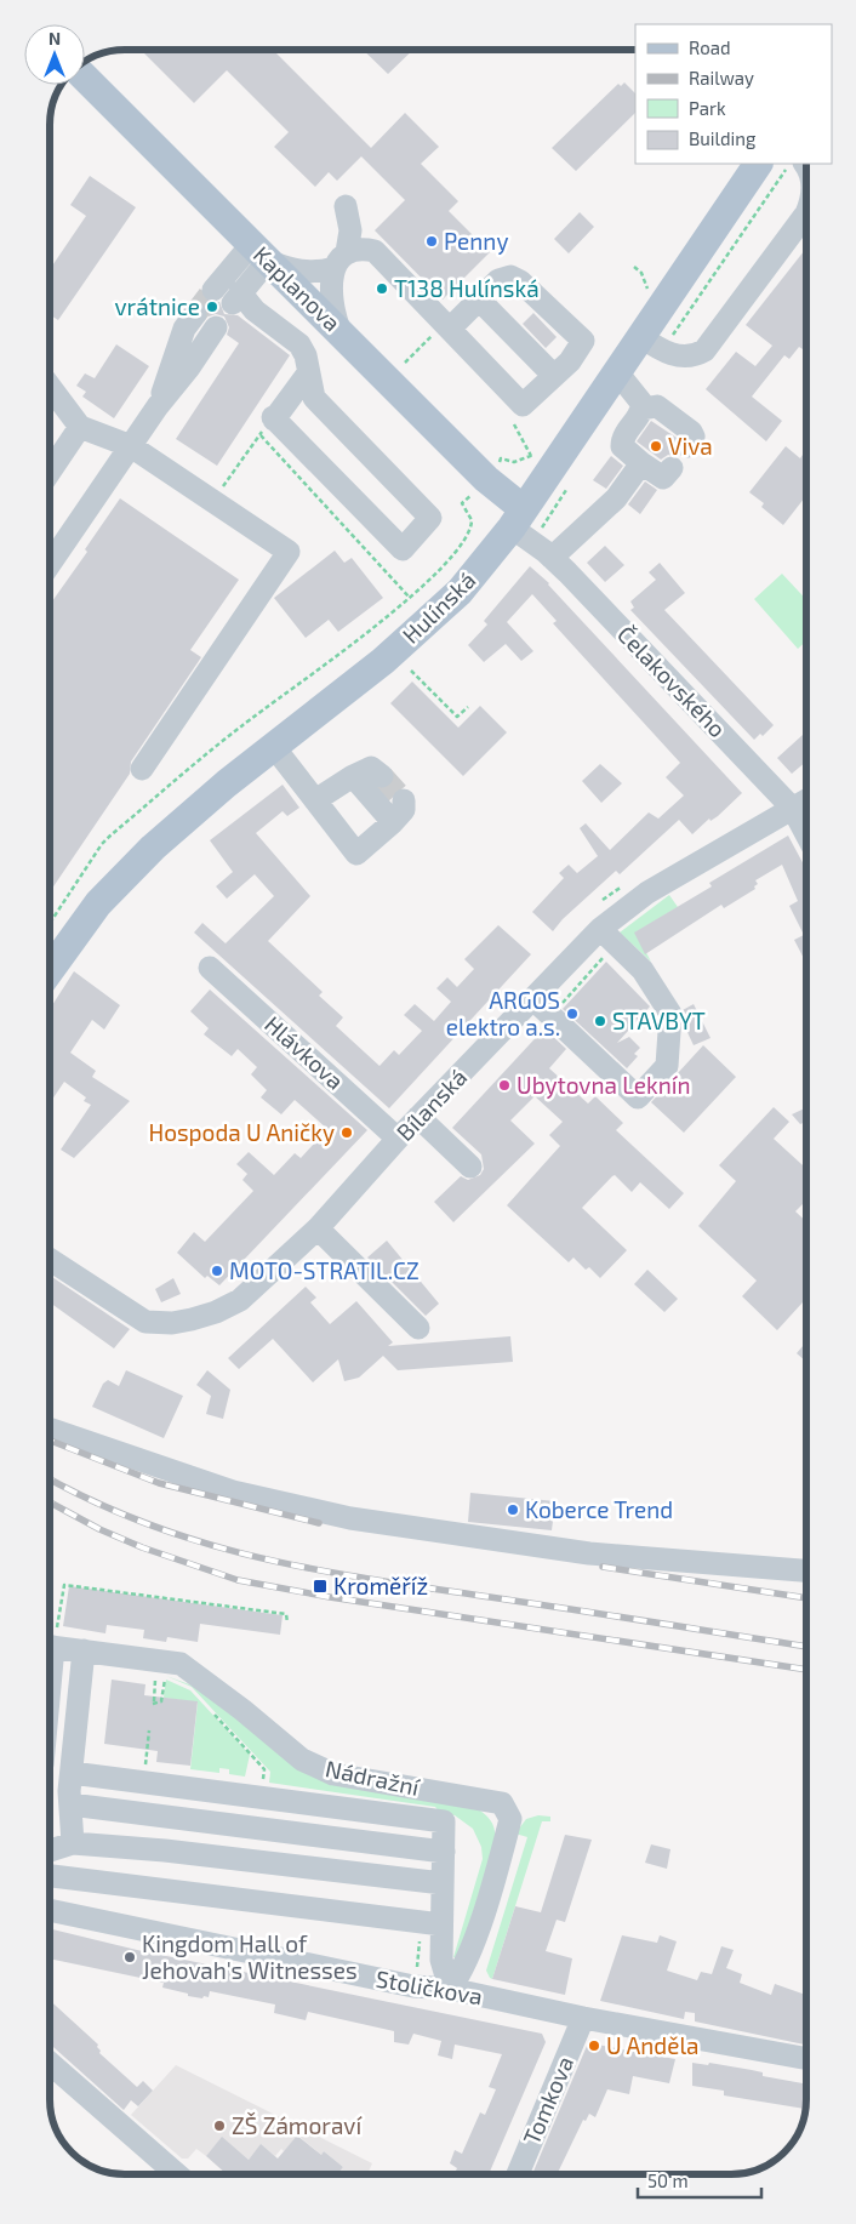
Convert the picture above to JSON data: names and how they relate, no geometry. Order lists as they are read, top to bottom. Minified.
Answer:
{"streets":{"main road":["Kaplanova","Hulínská"],"street":["Čelakovského","Hlávkova","Bílanská","Nádražní","Stoličkova","Tomkova"]},"crossings":[["Kaplanova","Hulínská"],["Kaplanova","Čelakovského"],["Hulínská","Čelakovského"],["Čelakovského","Bílanská"],["Hlávkova","Bílanská"],["Nádražní","Stoličkova"],["Stoličkova","Tomkova"]],"places":{"other":["Penny","T138 Hulínská","vrátnice","Viva","ARGOS elektro a.s.","STAVBYT","Ubytovna Leknín","Hospoda U Aničky","MOTO-STRATIL.CZ","Koberce Trend","Kingdom Hall of Jehovah's Witnesses","U Anděla","ZŠ Zámoraví"],"transit":["Kroměříž"]},"legend":["Road","Railway","Park","Building"],"scale_bar":"50 m","north":"top"}
